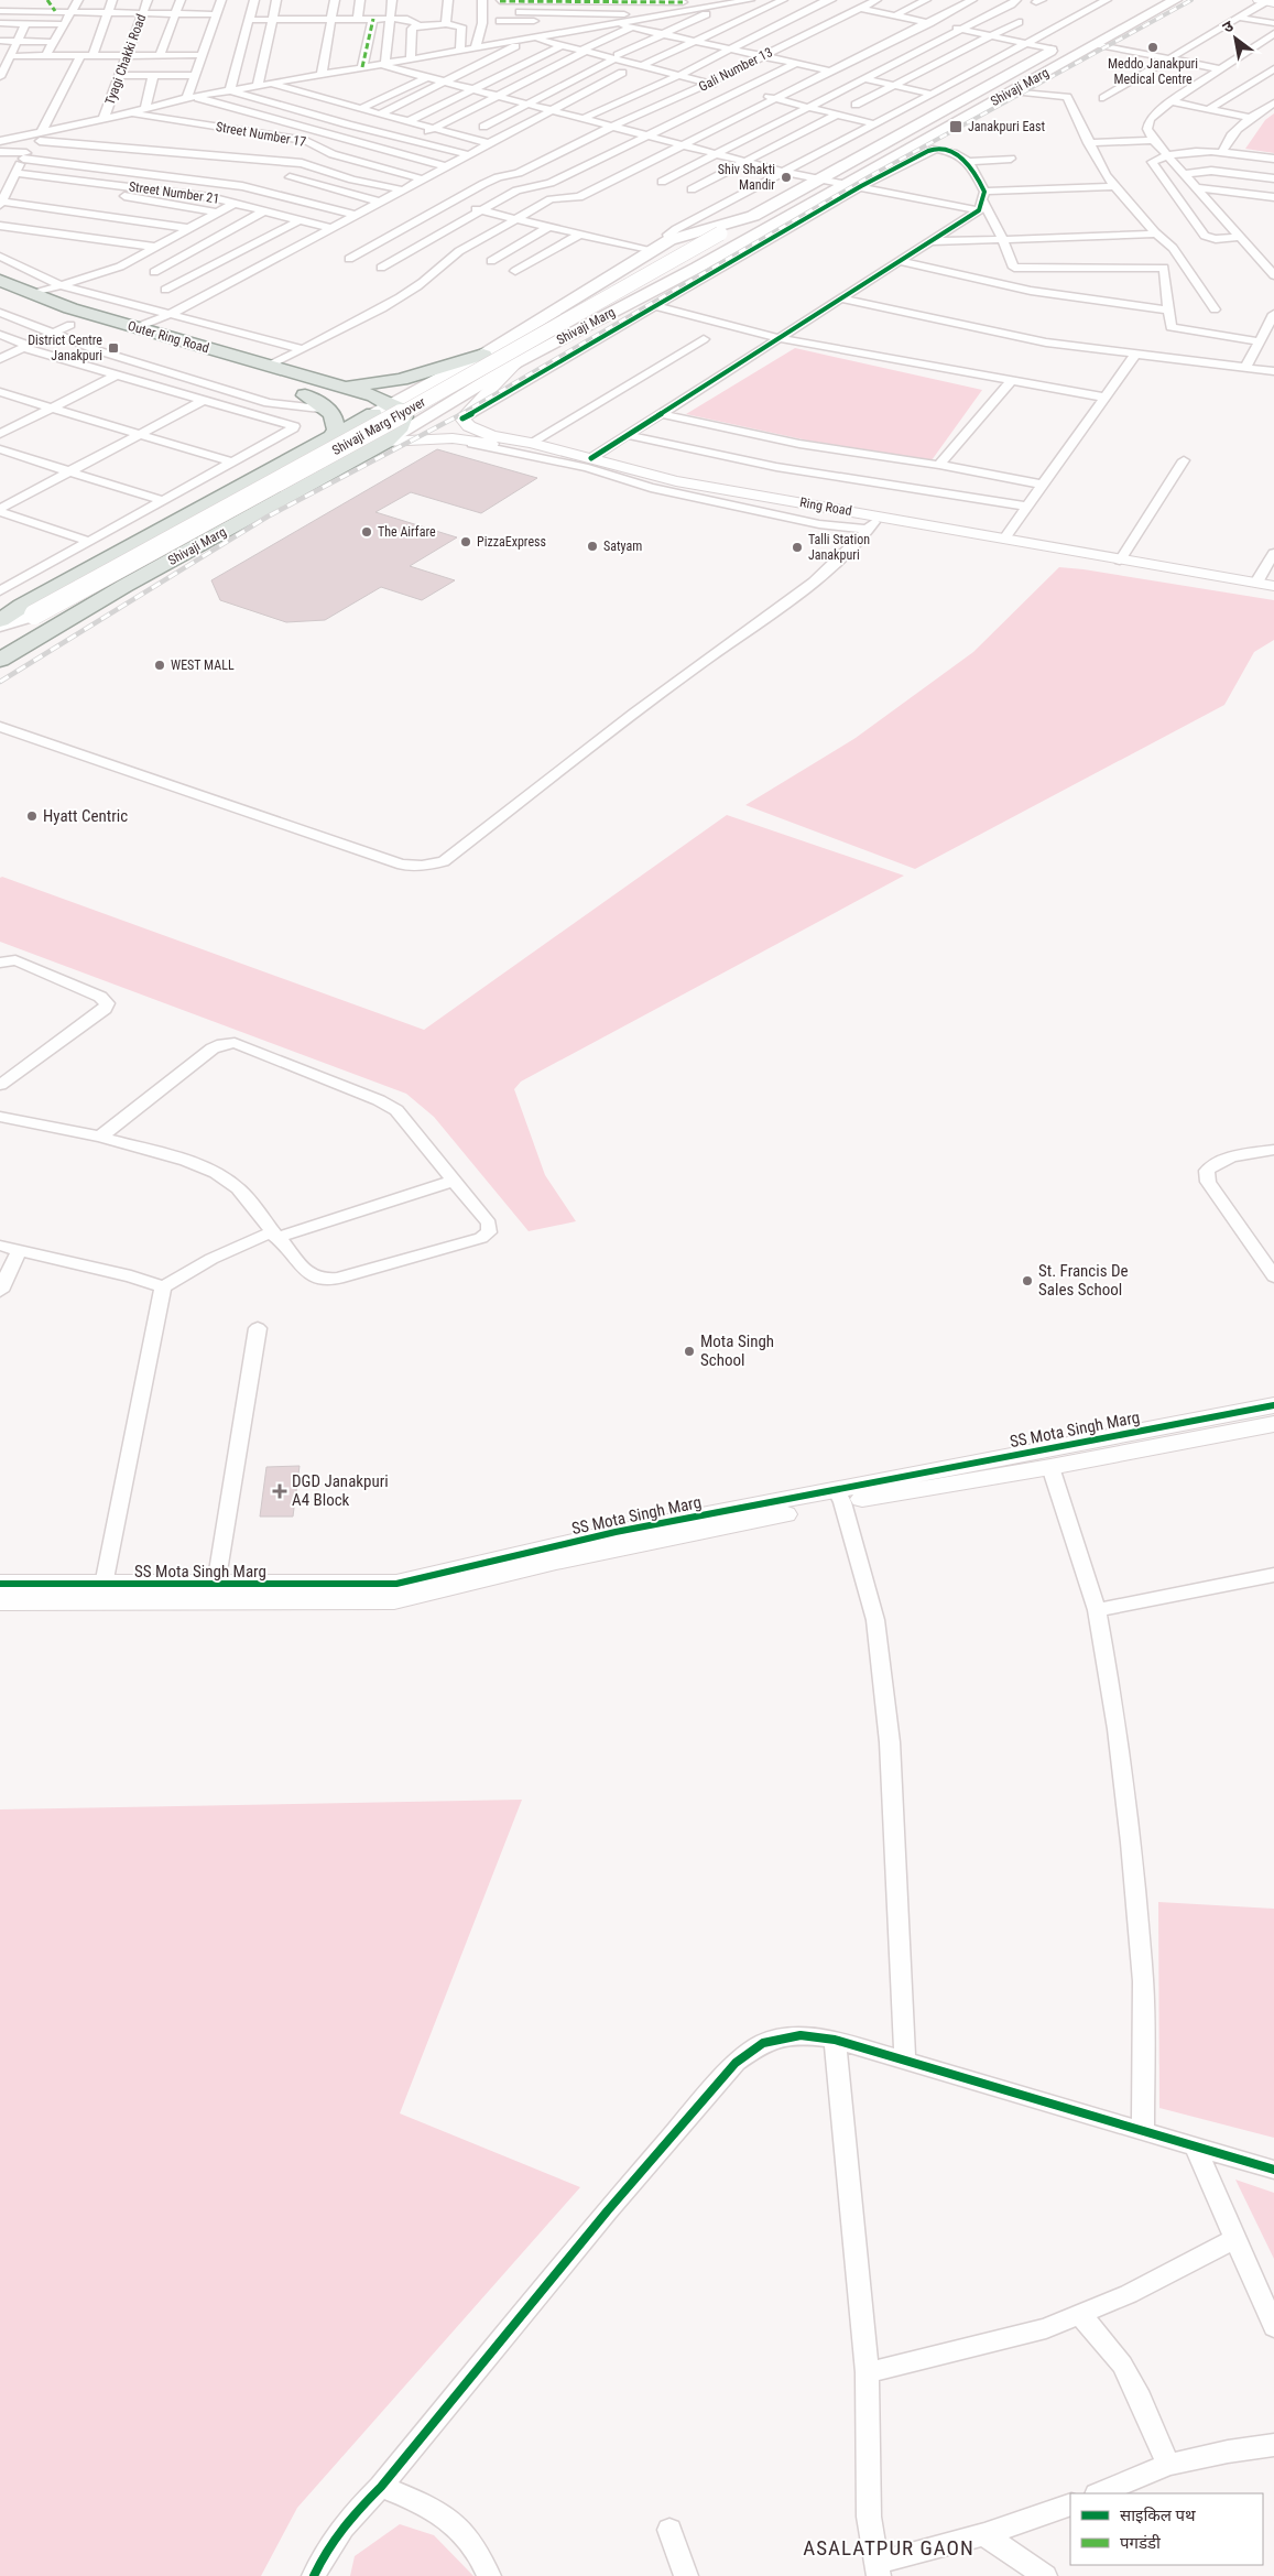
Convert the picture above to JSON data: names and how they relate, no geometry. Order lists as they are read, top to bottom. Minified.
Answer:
{"streets":{"main road":["Shivaji Marg","Outer Ring Road","Shivaji Marg Flyover"],"street":["Tyagi Chakki Road","Gali Number 13","Street Number 17","Street Number 21","Ring Road","SS Mota Singh Marg"]},"crossings":[["Shivaji Marg","Outer Ring Road"],["Shivaji Marg","Shivaji Marg Flyover"],["Shivaji Marg","Ring Road"]],"districts":["ASALATPUR GAON"],"places":{"other":["Meddo Janakpuri Medical Centre","Shiv Shakti Mandir","The Airfare","PizzaExpress","Satyam","Talli Station Janakpuri","WEST MALL","Hyatt Centric","St. Francis De Sales School","Mota Singh School"],"transit":["Janakpuri East","District Centre Janakpuri"],"health":["DGD Janakpuri A4 Block"]},"legend":["साइकिल पथ","पगडंडी"],"north":"top left"}
